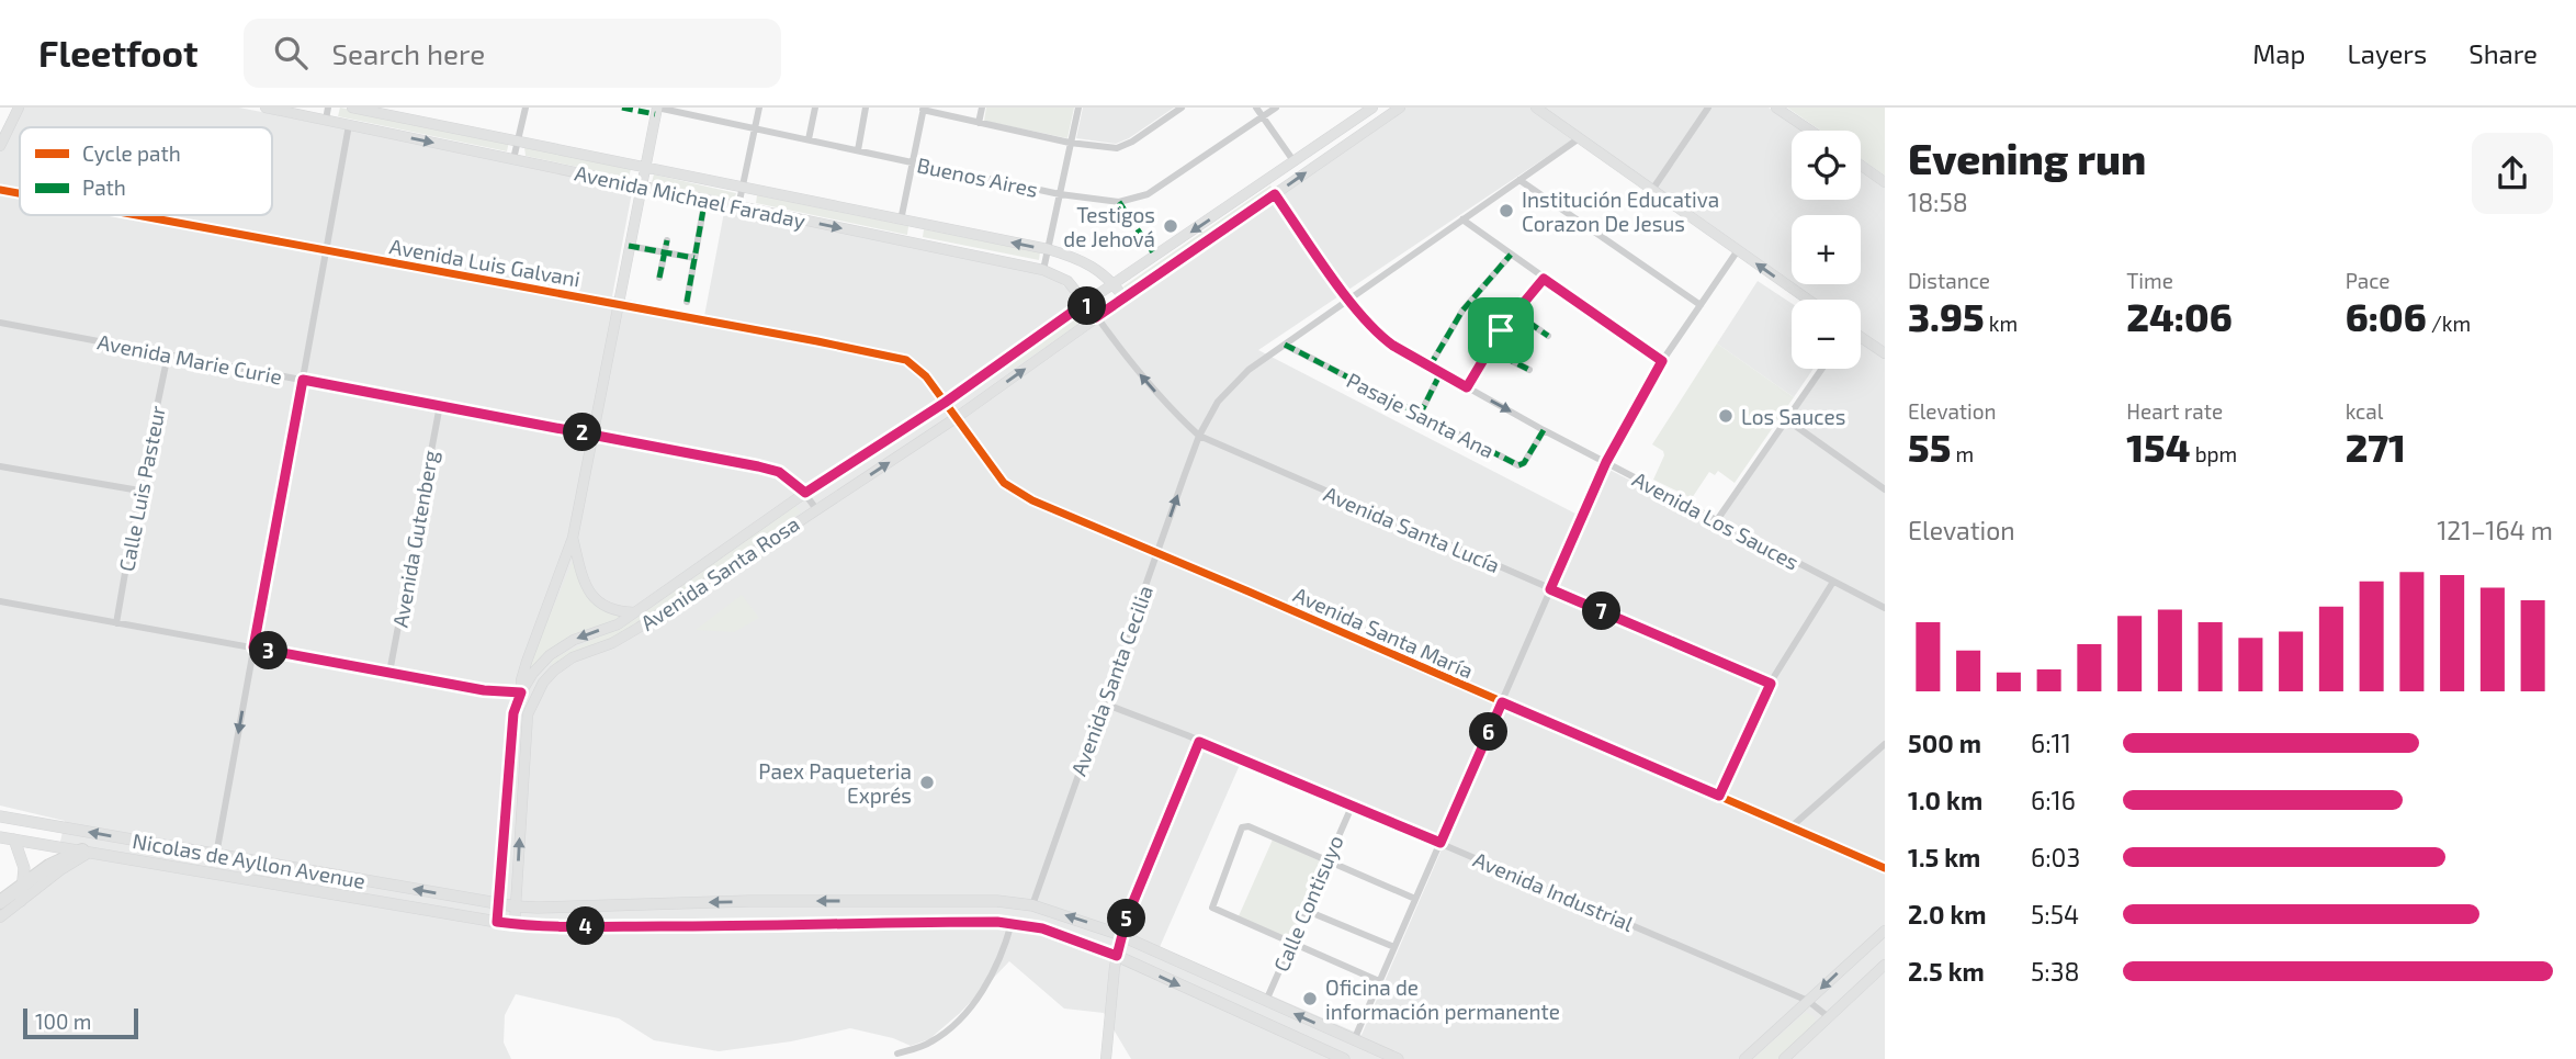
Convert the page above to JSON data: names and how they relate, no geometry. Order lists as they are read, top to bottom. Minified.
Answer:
{"streets":{"main road":["Nicolas de Ayllon Avenue"],"street":["Buenos Aires","Avenida Michael Faraday","Avenida Luis Galvani","Avenida Marie Curie","Pasaje Santa Ana","Calle Luis Pasteur","Avenida Los Sauces","Avenida Santa Lucía","Avenida Gutenberg","Avenida Santa Rosa","Avenida Santa María","Avenida Santa Cecilia","Avenida Industrial","Calle Contisuyo"]},"crossings":[["Avenida Michael Faraday","Avenida Santa Lucía"],["Avenida Michael Faraday","Avenida Santa Rosa"],["Avenida Luis Galvani","Avenida Santa Rosa"],["Avenida Luis Galvani","Avenida Santa María"],["Avenida Marie Curie","Calle Luis Pasteur"],["Avenida Marie Curie","Avenida Gutenberg"],["Avenida Marie Curie","Avenida Santa Rosa"],["Pasaje Santa Ana","Avenida Los Sauces"],["Pasaje Santa Ana","Avenida Santa Cecilia"],["Avenida Los Sauces","Avenida Santa Rosa"],["Avenida Los Sauces","Avenida Santa Cecilia"],["Avenida Santa Lucía","Avenida Santa Rosa"],["Avenida Santa Lucía","Avenida Santa Cecilia"],["Avenida Santa Rosa","Avenida Santa María"],["Avenida Santa Rosa","Nicolas de Ayllon Avenue"],["Avenida Santa María","Avenida Santa Cecilia"],["Avenida Santa Cecilia","Avenida Industrial"],["Avenida Industrial","Calle Contisuyo"]],"places":["Institución Educativa Corazon De Jesus","Testigos de Jehová","Los Sauces","Paex Paqueteria Exprés","Oficina de información permanente"],"legend":["Cycle path","Path"],"scale_bar":"100 m","page":{"header":"Fleetfoot","search":"Search here","nav":["Map","Layers","Share"],"heading":["Evening run","18:58"],"map_buttons":["+","−"],"stats":[["Distance","3.95 km"],["Time","24:06"],["Pace","6:06 /km"],["Elevation","55 m"],["Heart rate","154 bpm"],["kcal","271"]],"pins":["1","2","7","3","6","5","4"],"chart":["Elevation","121–164 m"],"list":[{"name":"500 m","note":"6:11"},{"name":"1.0 km","note":"6:16"},{"name":"1.5 km","note":"6:03"},{"name":"2.0 km","note":"5:54"},{"name":"2.5 km","note":"5:38"}],"scale":"100 m"}}
